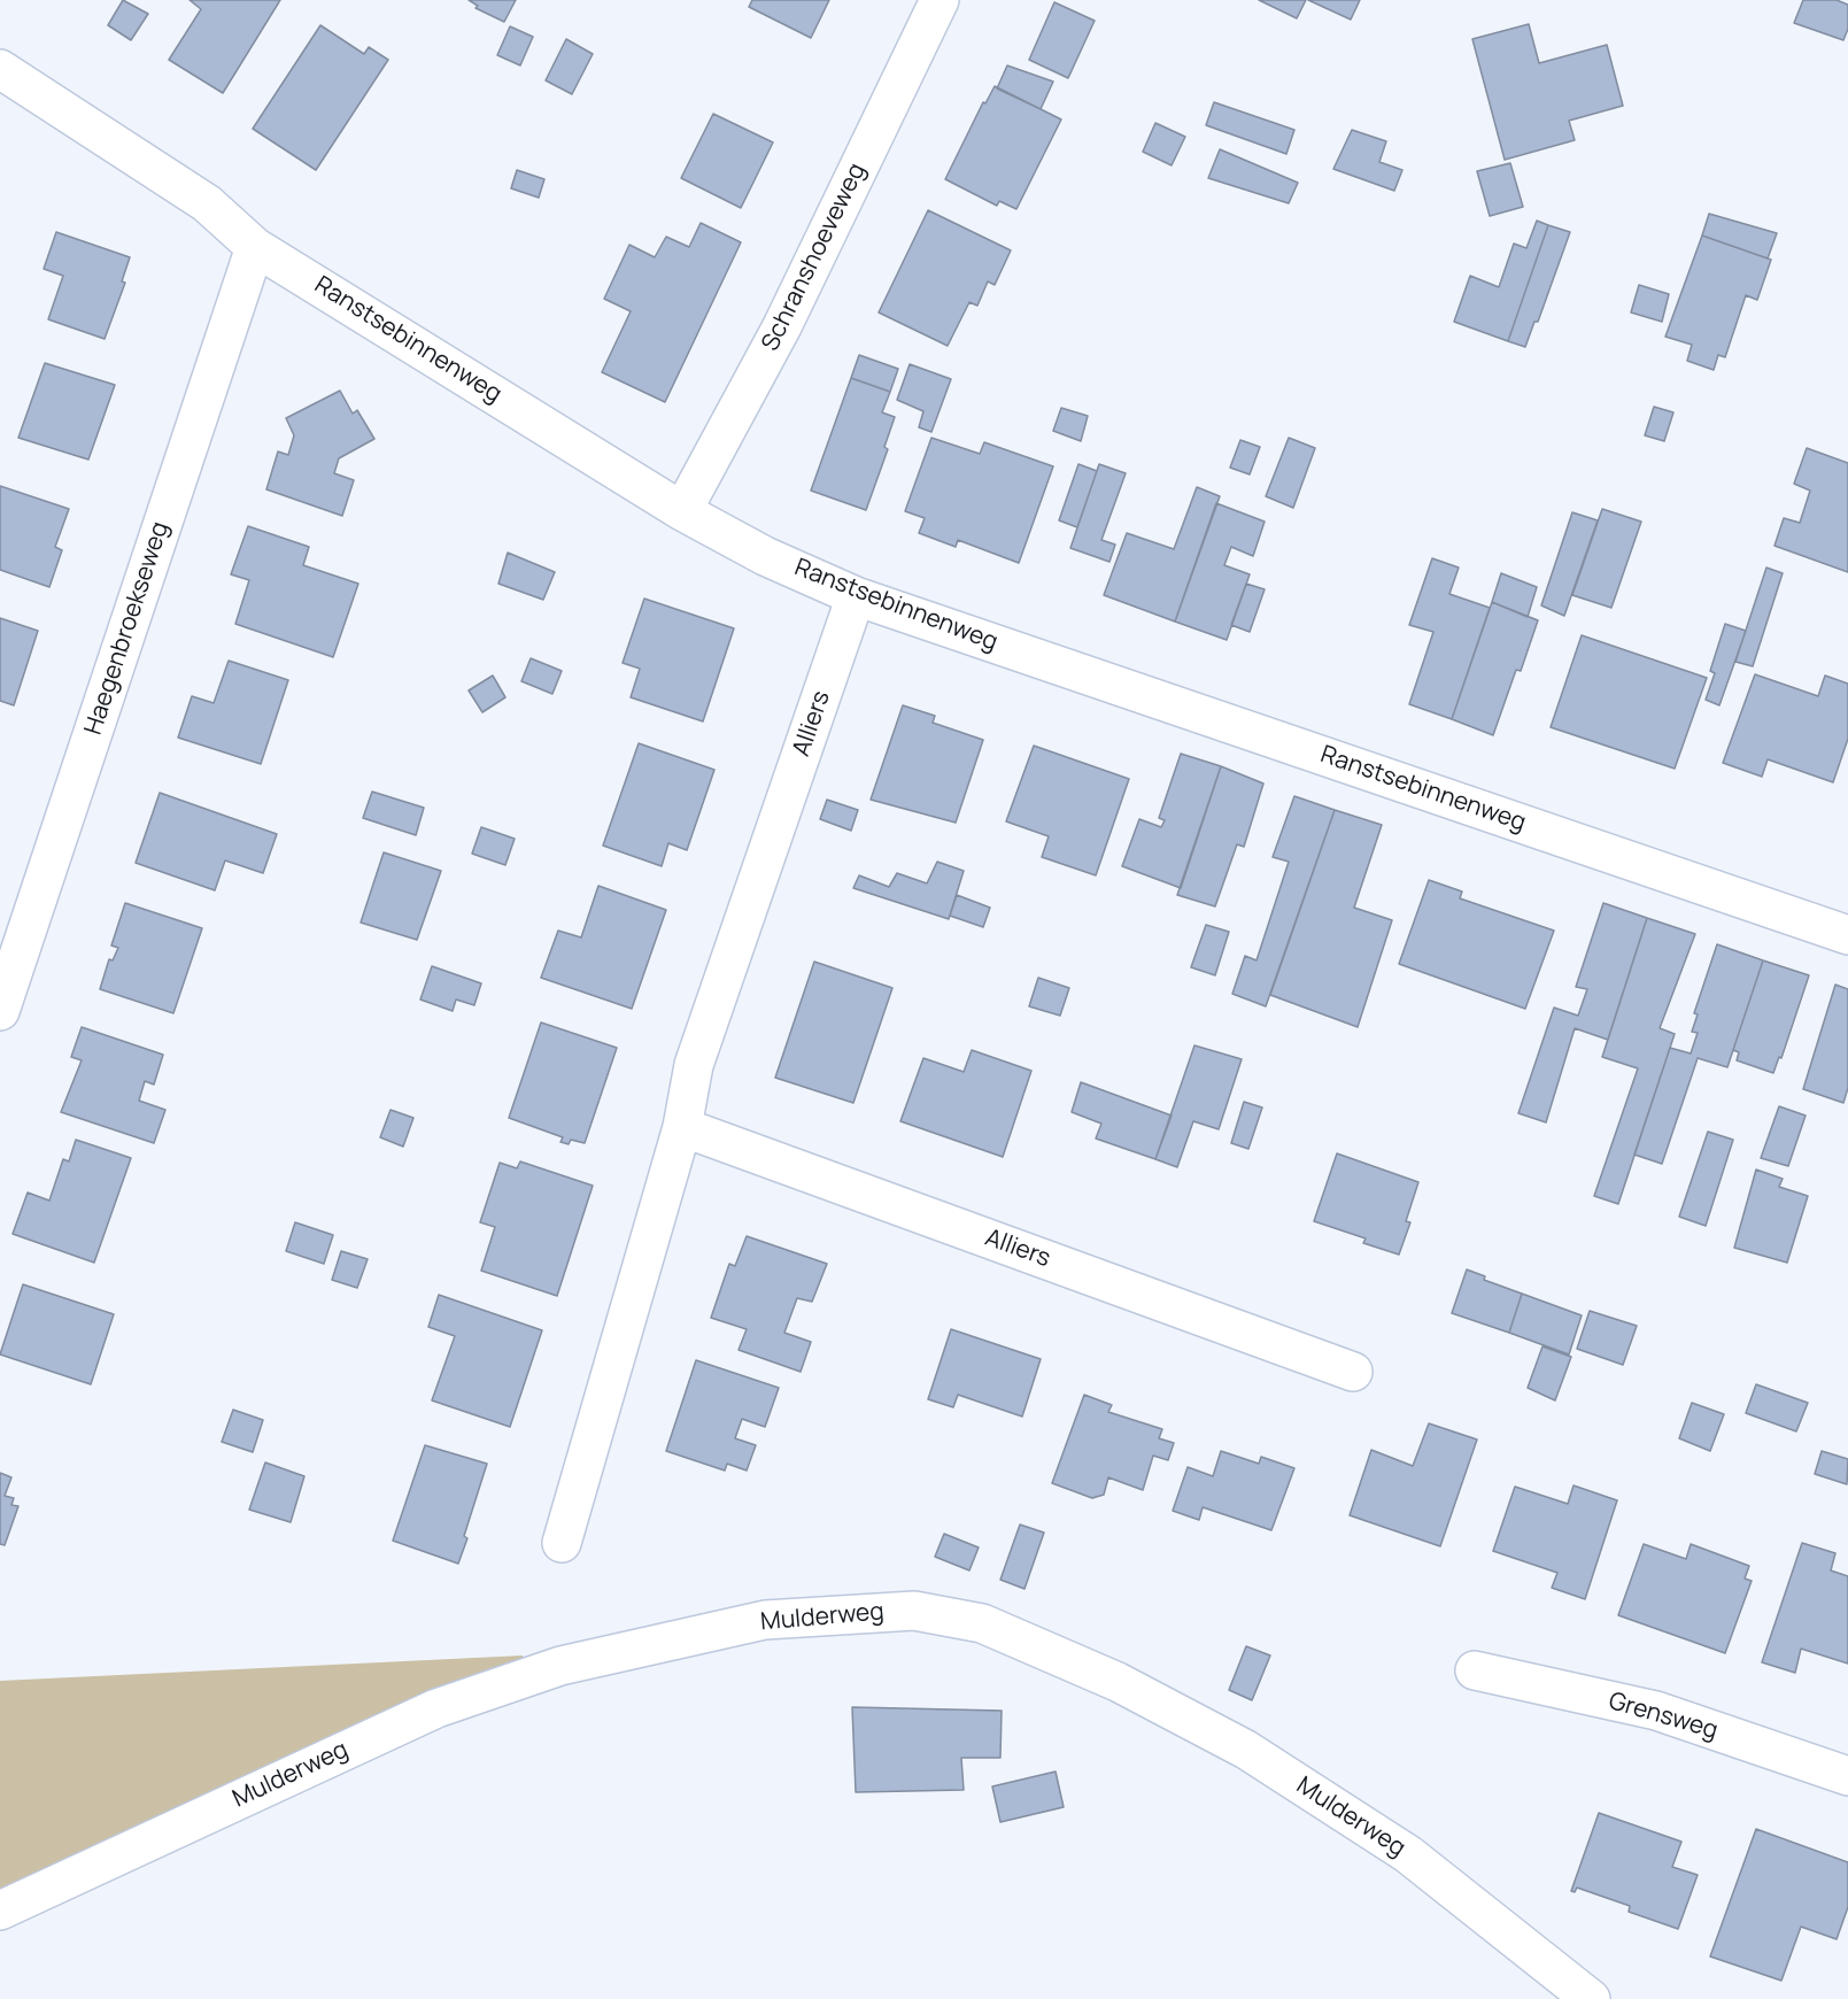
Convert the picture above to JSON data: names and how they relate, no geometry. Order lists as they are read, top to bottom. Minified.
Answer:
{"streets":{"street":["Schranshoeveweg","Ranstsebinnenweg","Haegenbroekseweg","Alliers","Mulderweg","Grensweg"]},"crossings":[["Schranshoeveweg","Ranstsebinnenweg"],["Ranstsebinnenweg","Haegenbroekseweg"],["Ranstsebinnenweg","Alliers"]]}
